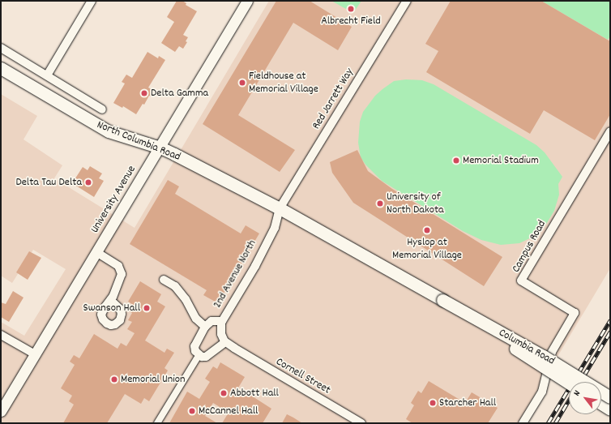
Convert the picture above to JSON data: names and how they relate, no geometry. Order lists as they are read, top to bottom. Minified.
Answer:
{"streets":{"main road":["North Columbia Road","Columbia Road"],"street":["Red Jarrett Way","University Avenue","Campus Road","2nd Avenue North","Cornell Street"]},"crossings":[["Red Jarrett Way","North Columbia Road"],["Red Jarrett Way","2nd Avenue North"],["Red Jarrett Way","Columbia Road"],["North Columbia Road","University Avenue"],["North Columbia Road","2nd Avenue North"],["North Columbia Road","Columbia Road"],["2nd Avenue North","Columbia Road"],["2nd Avenue North","Cornell Street"]],"places":["Albrecht Field","Fieldhouse at Memorial Village","Delta Gamma","Memorial Stadium","Delta Tau Delta","University of North Dakota","Hyslop at Memorial Village","Swanson Hall","Memorial Union","Abbott Hall","Starcher Hall","McCannel Hall"],"north":"top left"}
